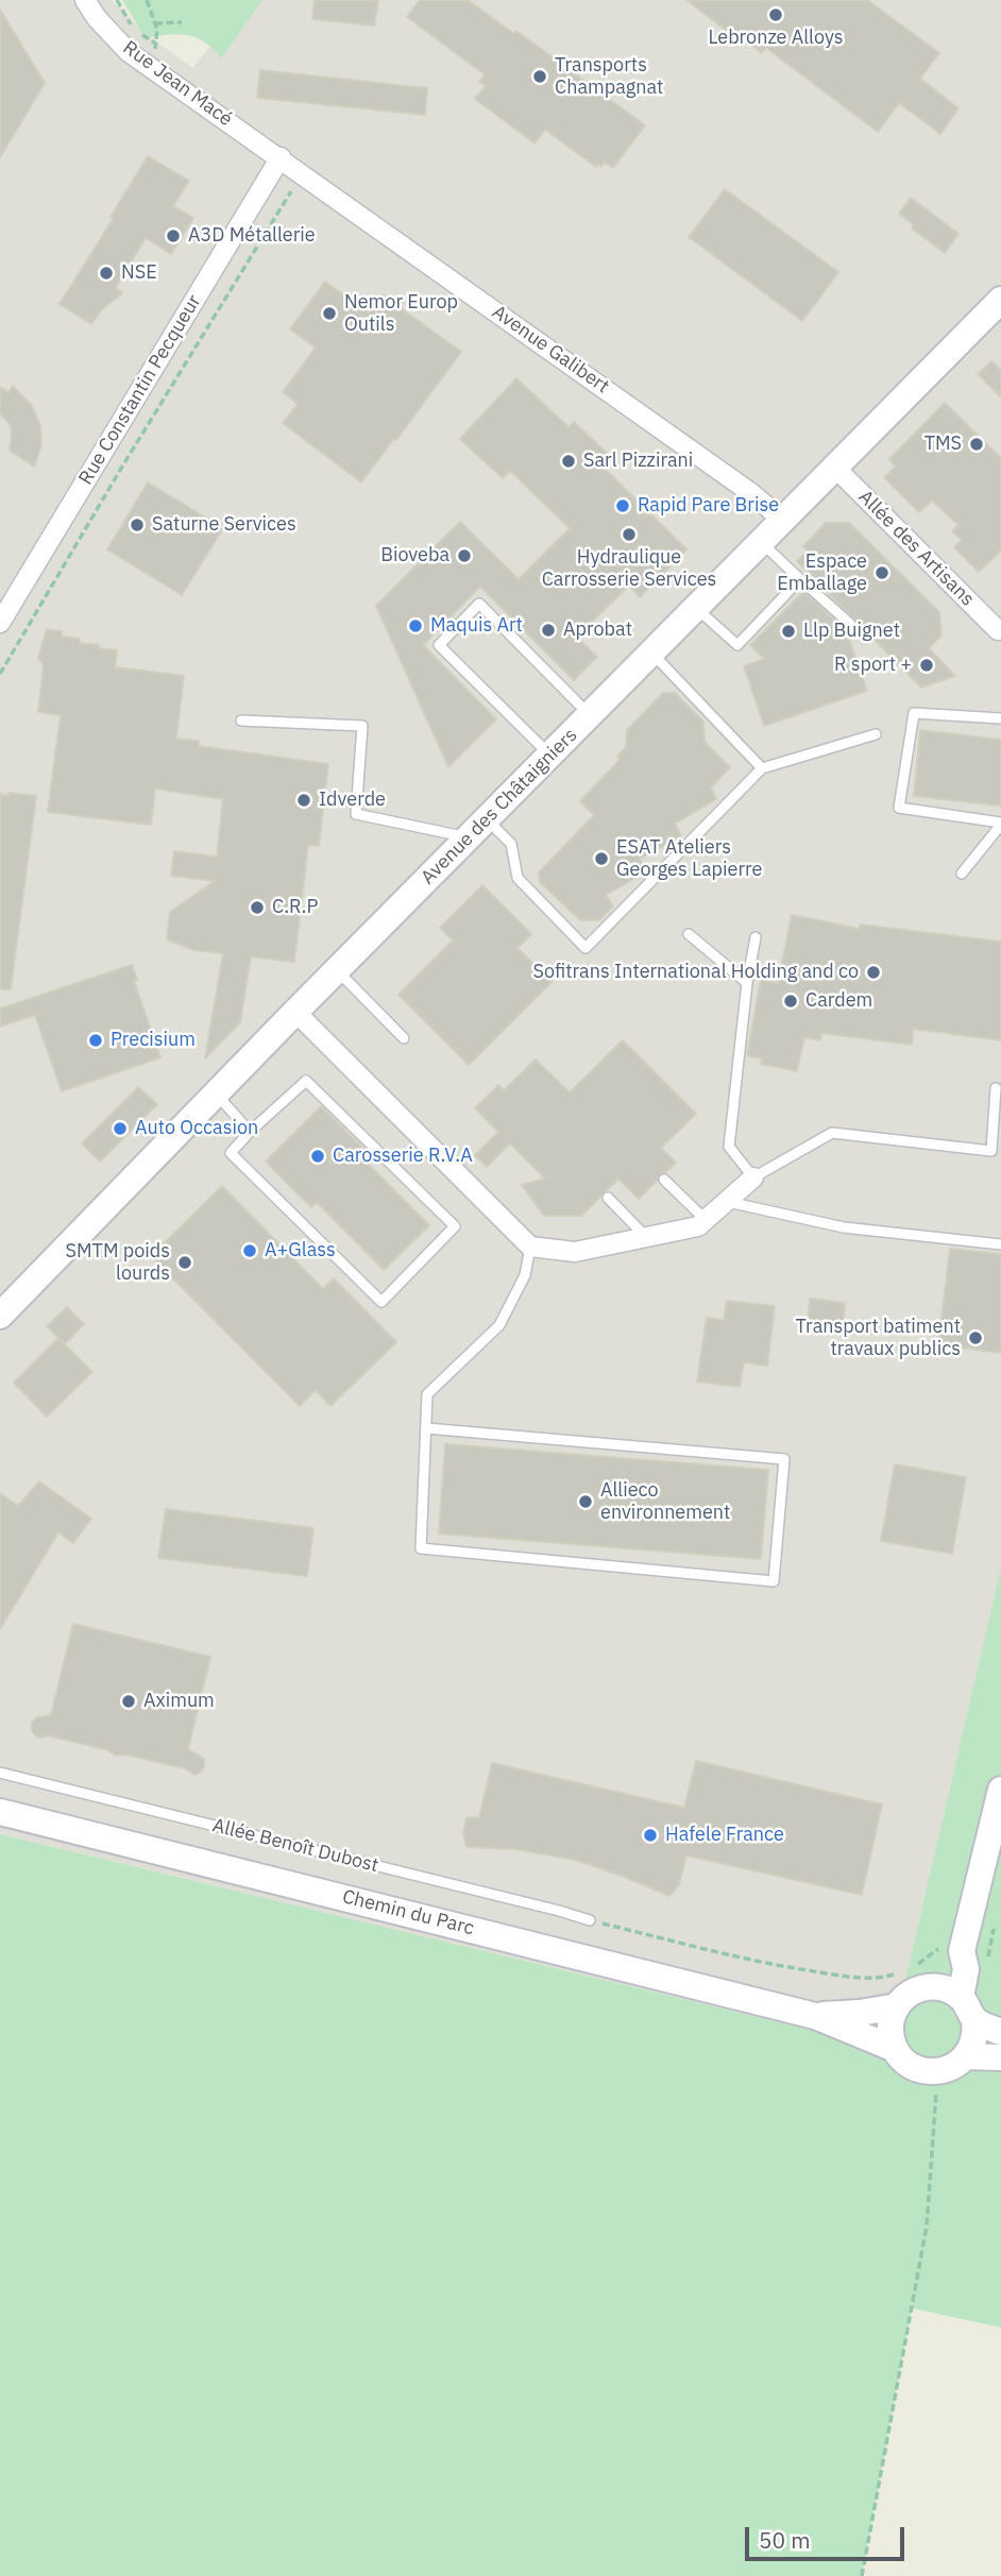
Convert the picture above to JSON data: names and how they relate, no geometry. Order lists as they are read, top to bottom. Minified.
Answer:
{"streets":{"street":["Rue Jean Macé","Avenue Galibert","Rue Constantin Pecqueur","Allée des Artisans","Avenue des Châtaigniers","Chemin du Parc"],"lane":["Allée Benoît Dubost"]},"crossings":[["Rue Jean Macé","Avenue Galibert"],["Rue Jean Macé","Rue Constantin Pecqueur"],["Avenue Galibert","Rue Constantin Pecqueur"],["Avenue Galibert","Avenue des Châtaigniers"],["Allée des Artisans","Avenue des Châtaigniers"]],"places":["Lebronze Alloys","Transports Champagnat","A3D Métallerie","NSE","Nemor Europ Outils","TMS","Sarl Pizzirani","Rapid Pare Brise","Saturne Services","Hydraulique Carrosserie Services","Bioveba","Espace Emballage","Maquis Art","Aprobat","Llp Buignet","R sport +","Idverde","ESAT Ateliers Georges Lapierre","C.R.P","Sofitrans International Holding and co","Cardem","Precisium","Auto Occasion","Carosserie R.V.A","A+Glass","SMTM poids lourds","Transport batiment travaux publics","Allieco environnement","Aximum","Hafele France"],"scale_bar":"50 m"}
